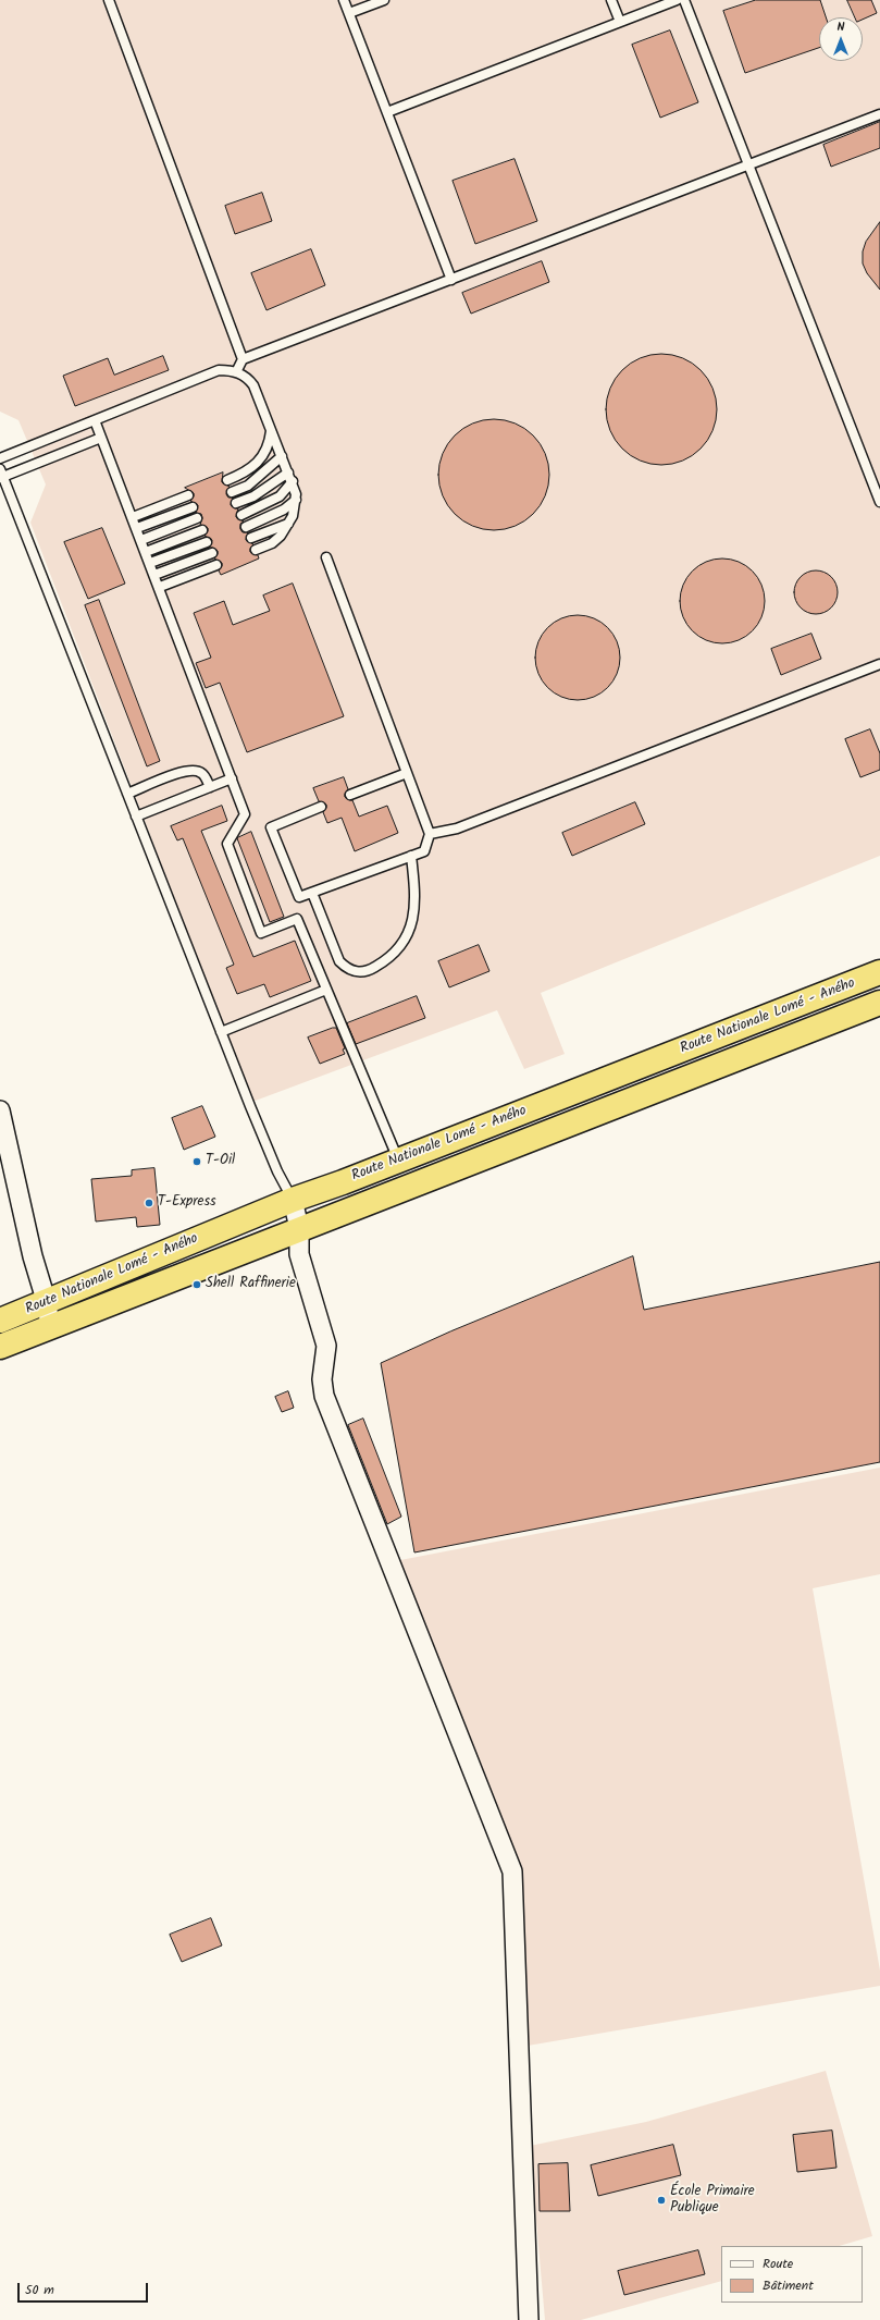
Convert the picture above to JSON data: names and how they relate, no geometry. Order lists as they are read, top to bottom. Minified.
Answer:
{"streets":{"highway":["Route Nationale Lomé - Aného"]},"places":["T-Oil","T-Express","Shell Raffinerie","École Primaire Publique"],"legend":["Route","Bâtiment"],"scale_bar":"50 m","north":"top"}
